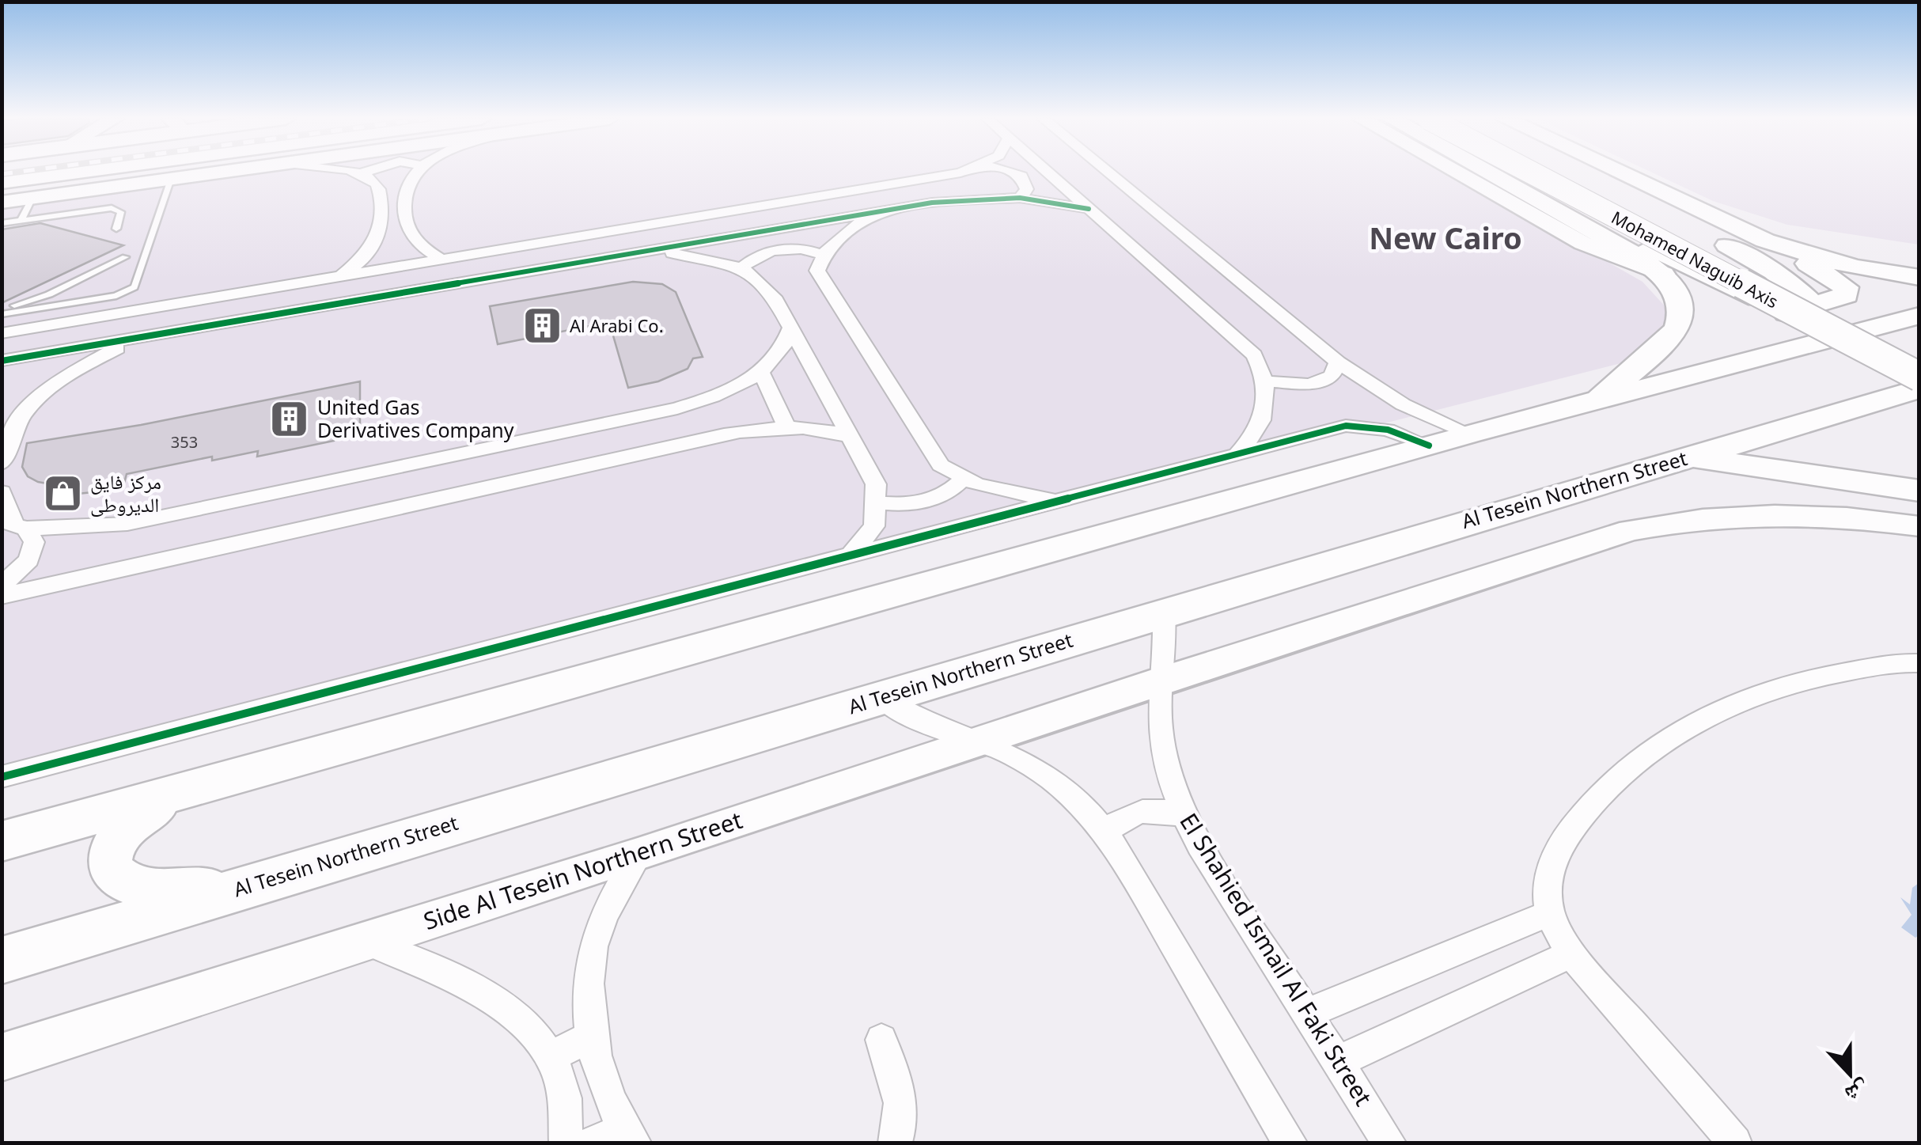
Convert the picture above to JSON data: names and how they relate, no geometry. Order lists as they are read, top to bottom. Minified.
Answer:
{"streets":{"main road":["Mohamed Naguib Axis","Al Tesein Northern Street","Side Al Tesein Northern Street"],"street":["El Shahied Ismail Al Faki Street"]},"crossings":[["Al Tesein Northern Street","El Shahied Ismail Al Faki Street"],["Side Al Tesein Northern Street","El Shahied Ismail Al Faki Street"]],"districts":["New Cairo"],"places":{"building":["Al Arabi Co.","United Gas Derivatives Company"],"shop":["مركز فايق الديروطى"]},"house_numbers":["353"],"north":"bottom"}
